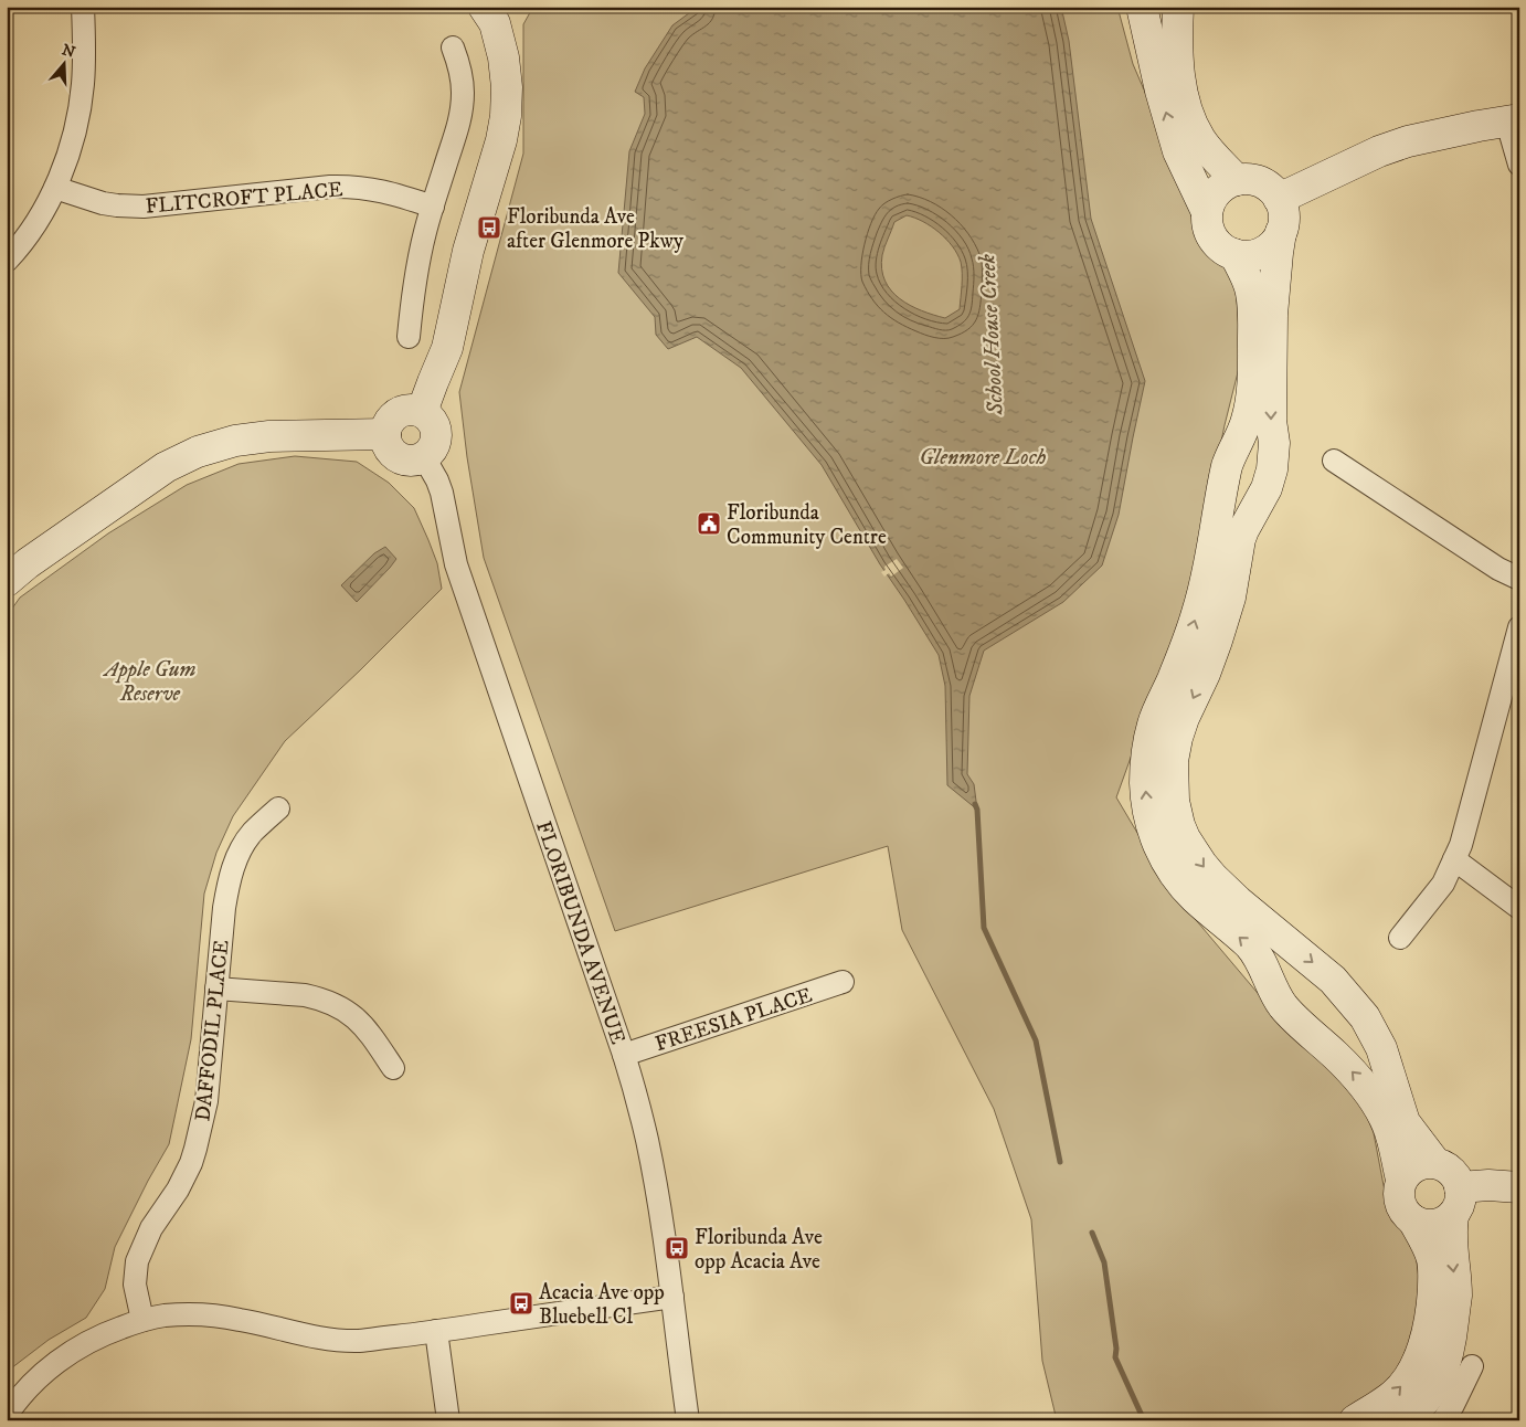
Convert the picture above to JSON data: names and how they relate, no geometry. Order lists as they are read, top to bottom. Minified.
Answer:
{"streets":{"street":["FLITCROFT PLACE","FLORIBUNDA AVENUE","FREESIA PLACE","DAFFODIL PLACE"]},"crossings":[["FLORIBUNDA AVENUE","FREESIA PLACE"]],"water":["School House Creek","Glenmore Loch"],"parks":["Apple Gum Reserve"],"places":{"bus stop":["Floribunda Ave after Glenmore Pkwy","Floribunda Ave opp Acacia Ave","Acacia Ave opp Bluebell Cl"],"public building":["Floribunda Community Centre"]},"north":"top"}
